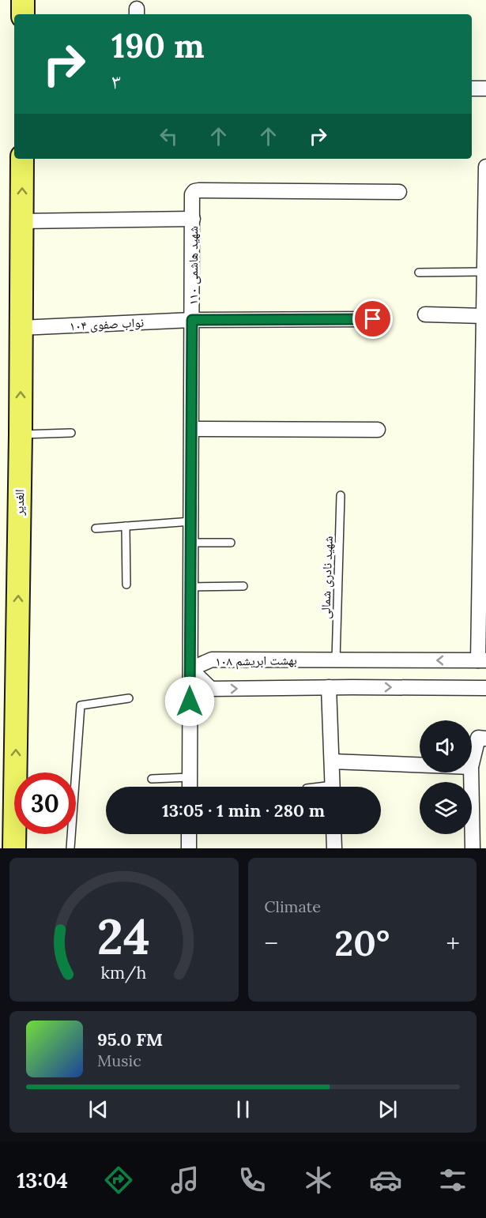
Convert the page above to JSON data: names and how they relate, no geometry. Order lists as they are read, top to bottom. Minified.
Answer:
{"streets":{"main road":["الغدیر"],"street":["شهید هاشمی ۱۱۰","نواب صفوی ۱۰۴","بهشت ابریشم ۱۰۸"],"lane":["شهید نادری شمالی"]},"crossings":[["شهید هاشمی ۱۱۰","نواب صفوی ۱۰۴"],["شهید هاشمی ۱۱۰","بهشت ابریشم ۱۰۸"],["نواب صفوی ۱۰۴","الغدیر"],["شهید نادری شمالی","بهشت ابریشم ۱۰۸"]],"one_way":["الغدیر"],"page":{"turn":["190 m","۳"],"limit":"30","trip":"13:05 · 1 min · 280 m","tile":"Climate","heat":["−","20°","+"],"song":["95.0 FM","Music"],"tabs":"13:04","gauge":["24","km/h"]}}
